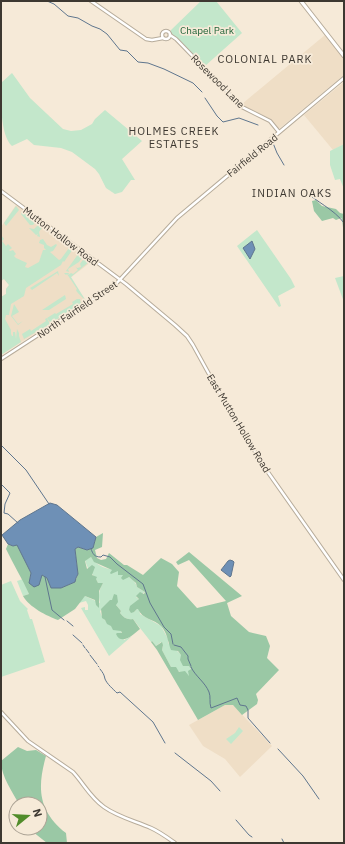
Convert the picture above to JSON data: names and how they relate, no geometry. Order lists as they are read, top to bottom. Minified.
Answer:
{"streets":{"street":["Rosewood Lane","Fairfield Road","Mutton Hollow Road","North Fairfield Street","East Mutton Hollow Road"]},"crossings":[["Rosewood Lane","Fairfield Road"],["Fairfield Road","North Fairfield Street"],["Mutton Hollow Road","North Fairfield Street"],["Mutton Hollow Road","East Mutton Hollow Road"],["North Fairfield Street","East Mutton Hollow Road"]],"districts":["COLONIAL PARK","HOLMES CREEK ESTATES","INDIAN OAKS"],"parks":["Chapel Park"],"north":"right"}
